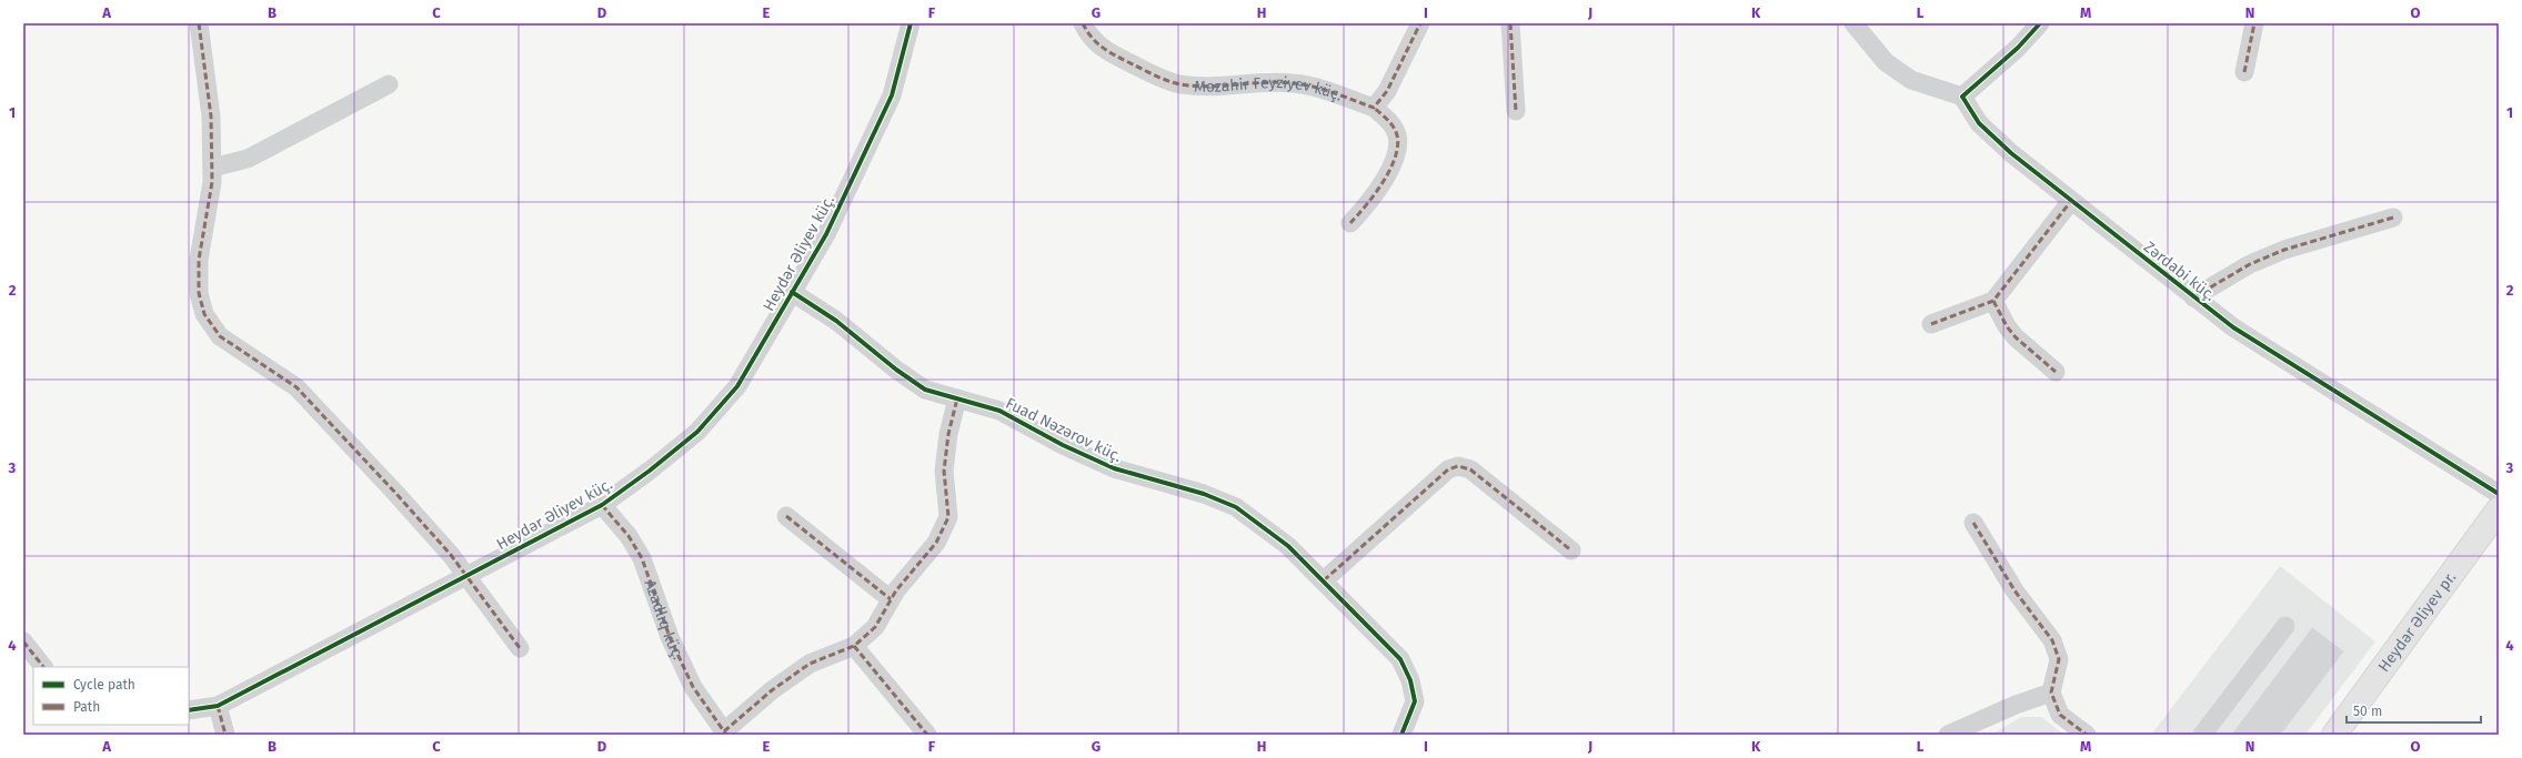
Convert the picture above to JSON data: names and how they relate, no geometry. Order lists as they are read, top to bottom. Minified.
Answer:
{"streets":{"main road":["Heydər Əliyev pr."],"street":["Məzahir Feyziyev küç.","Heydər Əliyev küç.","Zərdabi küç.","Fuad Nəzərov küç.","Azadlıq küç."]},"crossings":[["Heydər Əliyev küç.","Fuad Nəzərov küç."],["Heydər Əliyev küç.","Azadlıq küç."]],"legend":["Cycle path","Path"],"scale_bar":"50 m","grid":{"columns":["A","B","C","D","E","F","G","H","I","J","K","L","M","N","O"],"rows":["1","2","3","4"]}}
